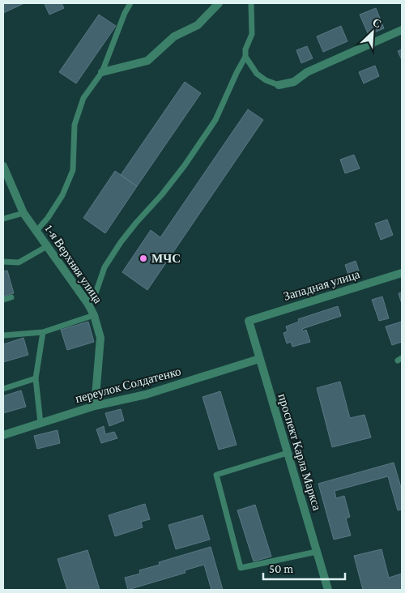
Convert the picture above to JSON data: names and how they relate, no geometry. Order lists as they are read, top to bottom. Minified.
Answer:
{"streets":{"street":["1-я Верхняя улица","Западная улица","переулок Солдатенко","проспект Карла Маркса"]},"crossings":[["1-я Верхняя улица","переулок Солдатенко"],["Западная улица","проспект Карла Маркса"],["переулок Солдатенко","проспект Карла Маркса"]],"places":["МЧС"],"scale_bar":"50 m","north":"top right"}
